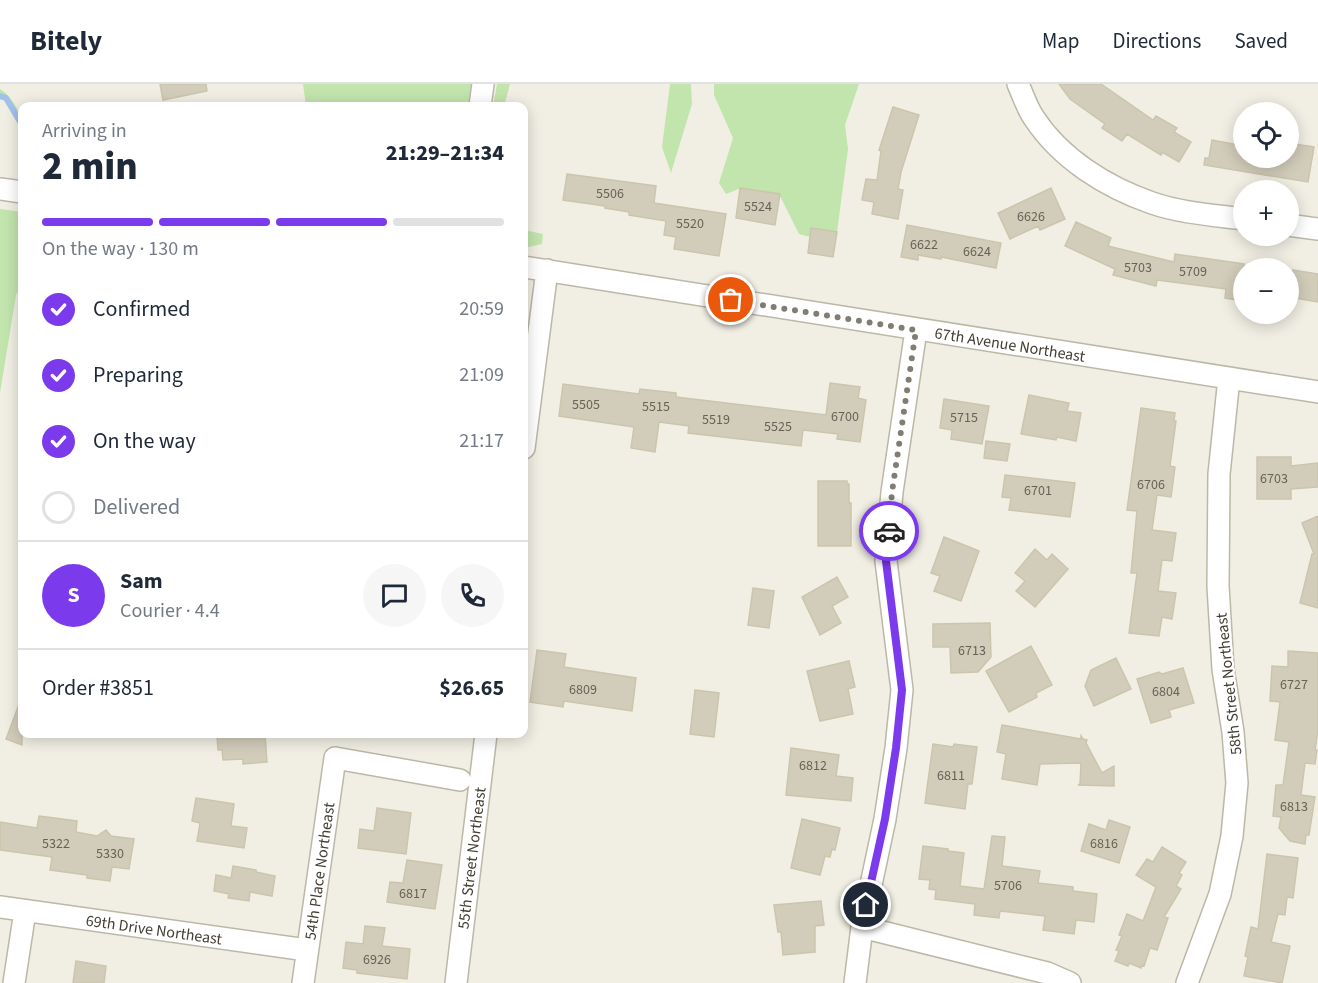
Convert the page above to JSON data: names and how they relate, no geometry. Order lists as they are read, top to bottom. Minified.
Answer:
{"streets":{"street":["67th Avenue Northeast","58th Street Northeast","55th Street Northeast","54th Place Northeast","69th Drive Northeast"]},"crossings":[["67th Avenue Northeast","58th Street Northeast"],["54th Place Northeast","69th Drive Northeast"]],"house_numbers":["5506","5524","6626","5520","6622","6624","5703","5709","5505","5515","6700","5715","5519","5525","6703","6706","6701","6713","6727","6809","6804","6812","6811","6813","5322","6816","5330","5706","6817","6926"],"page":{"header":"Bitely","nav":["Map","Directions","Saved"],"map_buttons":["+","−"],"heading":["2 min","Arriving in","21:29–21:34"],"panel":["Sam","Courier · 4.4","Order #3851","$26.65"],"bar":"On the way · 130 m","list":[["Confirmed","20:59"],["Preparing","21:09"],["On the way","21:17"],"Delivered"],"round":"S"}}
